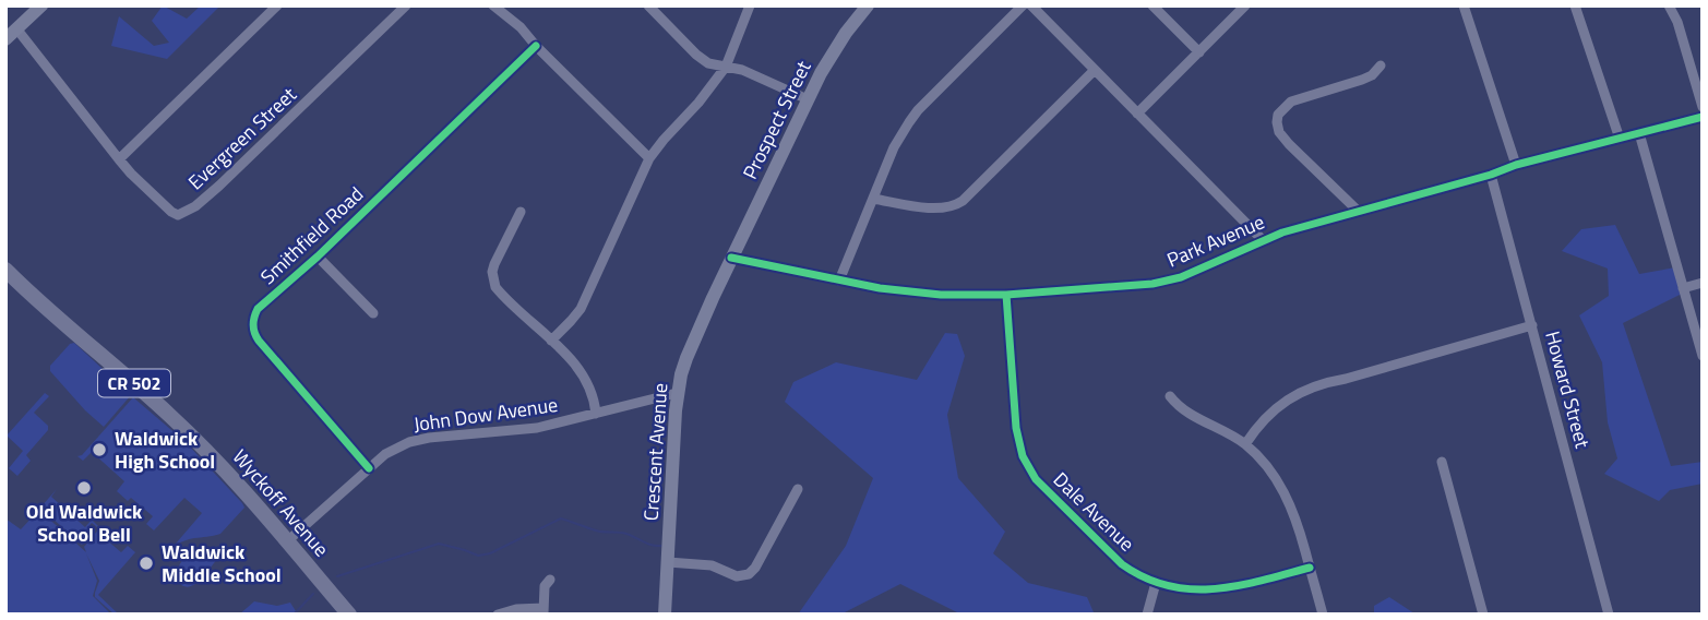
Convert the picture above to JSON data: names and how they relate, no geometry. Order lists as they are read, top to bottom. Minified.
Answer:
{"streets":{"main road":["Prospect Street","CR 502","Crescent Avenue","Wyckoff Avenue"],"street":["Evergreen Street","Smithfield Road","Park Avenue","Howard Street","John Dow Avenue","Dale Avenue"]},"crossings":[["Prospect Street","Park Avenue"],["Prospect Street","Crescent Avenue"],["Smithfield Road","John Dow Avenue"],["Park Avenue","Howard Street"],["Park Avenue","Crescent Avenue"],["Park Avenue","Dale Avenue"],["John Dow Avenue","Crescent Avenue"],["John Dow Avenue","Wyckoff Avenue"]],"places":["Waldwick High School","Old Waldwick School Bell","Waldwick Middle School"]}
